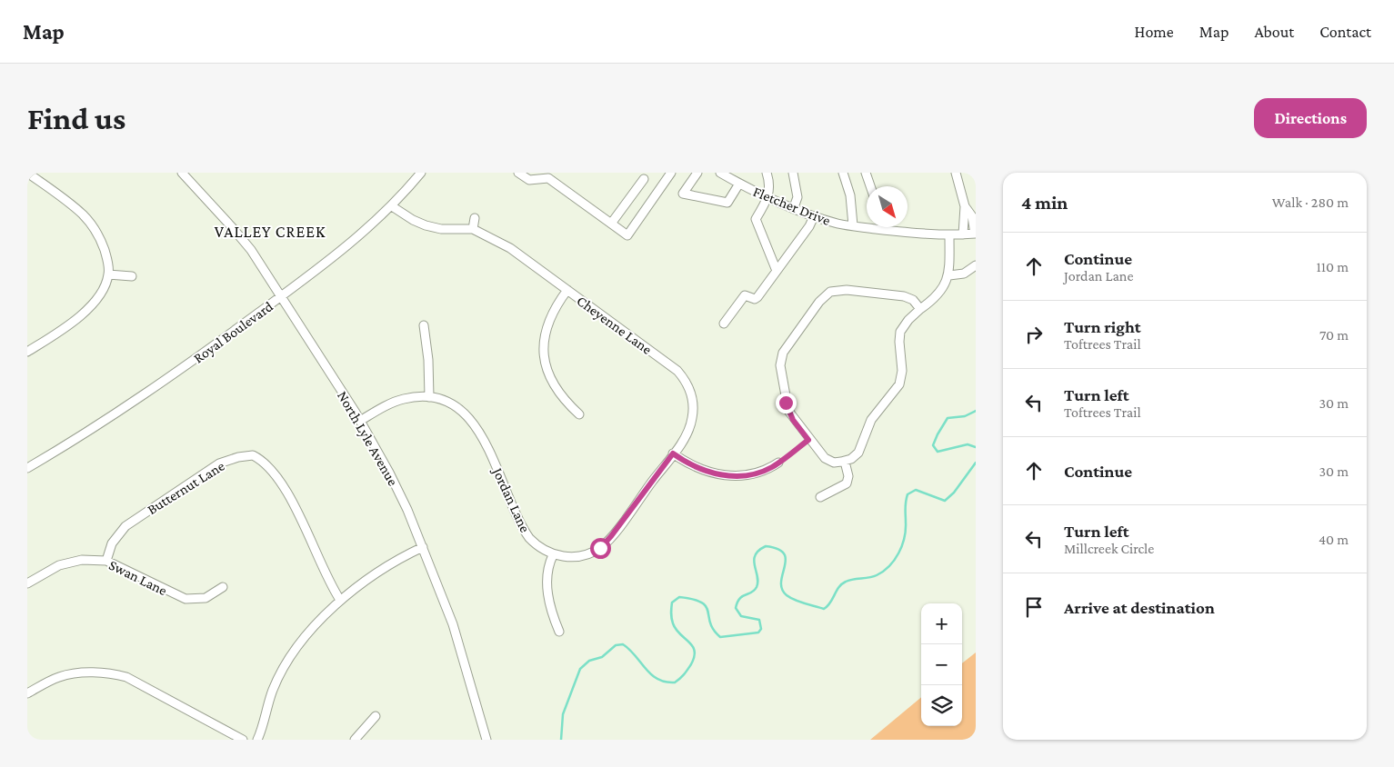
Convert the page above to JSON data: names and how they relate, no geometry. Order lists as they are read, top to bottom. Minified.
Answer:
{"streets":{"street":["Fletcher Drive","Cheyenne Lane","Royal Boulevard","North Lyle Avenue","Butternut Lane","Jordan Lane","Swan Lane"]},"crossings":[["Cheyenne Lane","Royal Boulevard"],["Royal Boulevard","North Lyle Avenue"],["North Lyle Avenue","Jordan Lane"],["Butternut Lane","Swan Lane"]],"districts":["VALLEY CREEK"],"north":"bottom right","page":{"header":"Map","nav":["Home","Map","About","Contact"],"buttons":"Directions","title":"Find us","heading":["4 min","Walk · 280 m"],"list":[["Continue","Jordan Lane","110 m"],["Turn right","Toftrees Trail","70 m"],["Turn left","Toftrees Trail","30 m"],["Continue","30 m"],["Turn left","Millcreek Circle","40 m"],"Arrive at destination"],"map_buttons":["+","−"]}}
